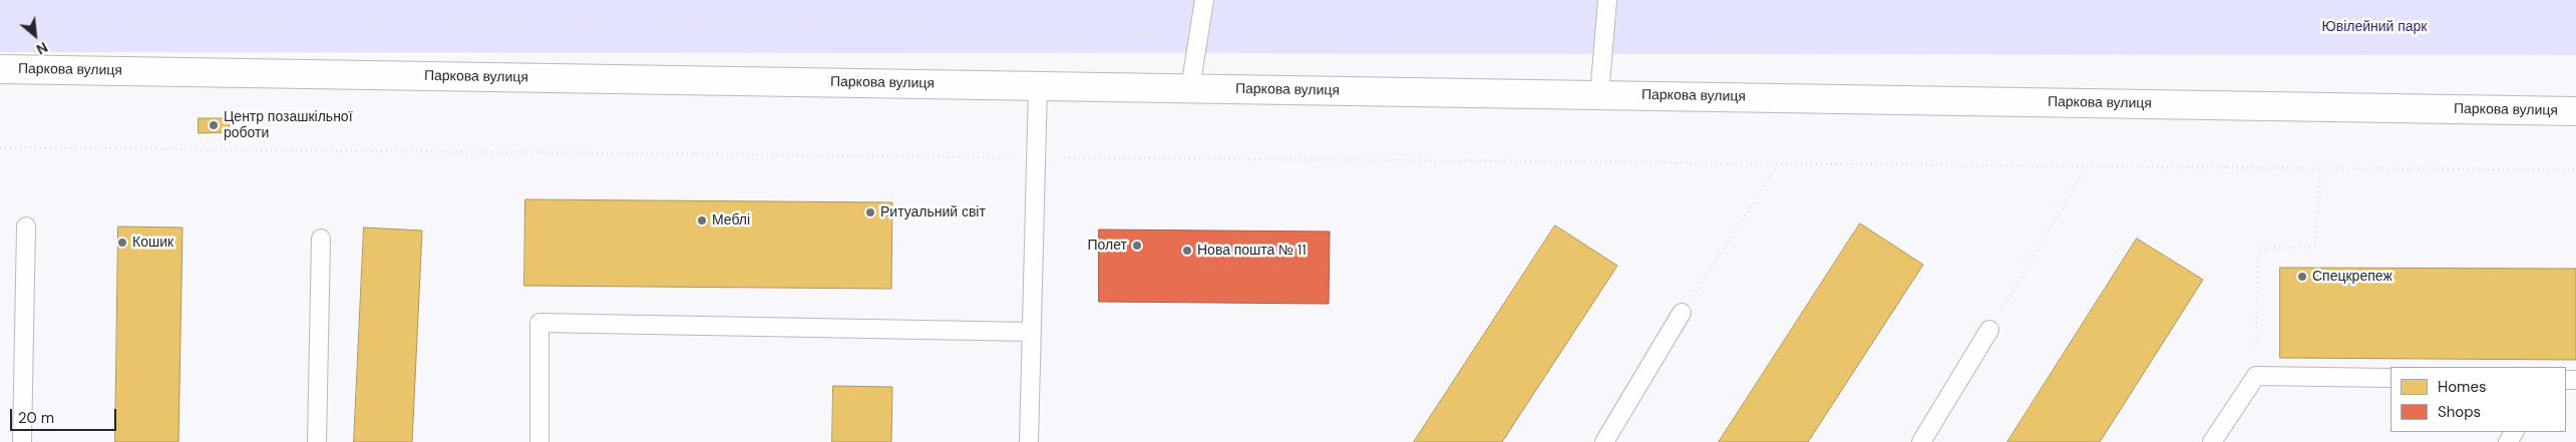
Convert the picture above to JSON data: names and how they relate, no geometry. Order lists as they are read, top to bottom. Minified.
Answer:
{"streets":{"street":["Паркова вулиця"]},"parks":["Ювілейний парк"],"places":["Центр позашкільної роботи","Ритуальний світ","Меблі","Кошик","Полет","Нова пошта № 11","Спецкрепеж"],"legend":["Homes","Shops"],"scale_bar":"20 m","north":"bottom right"}
